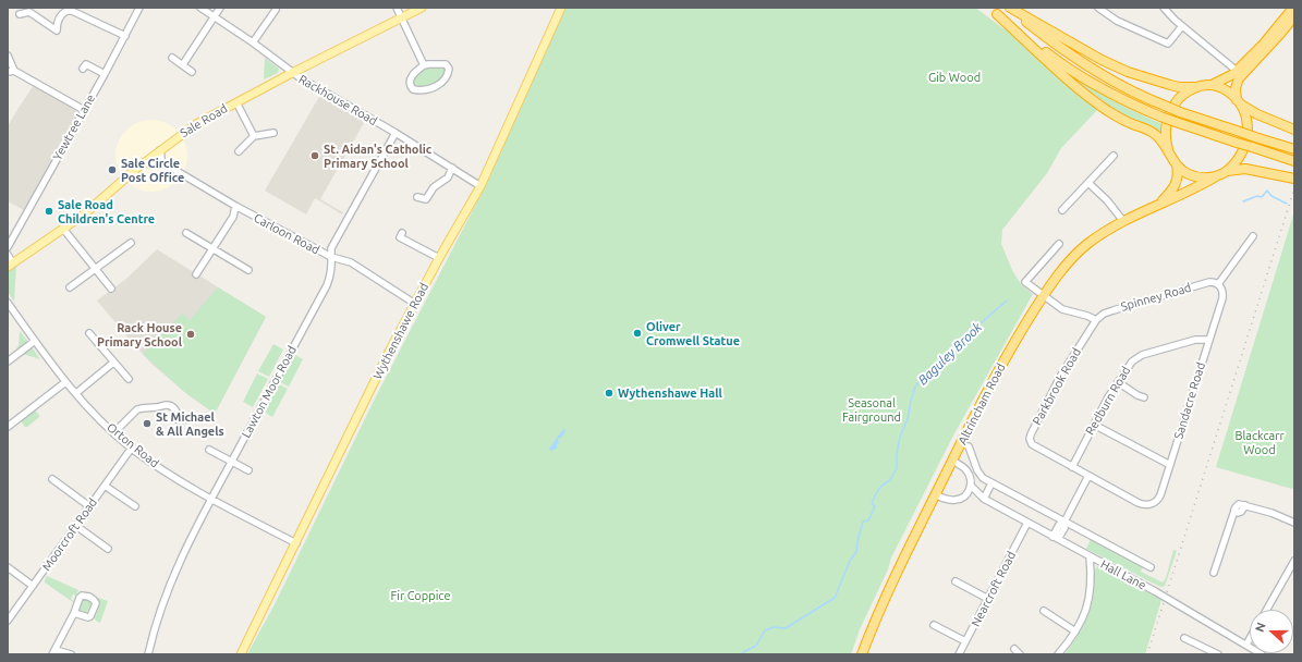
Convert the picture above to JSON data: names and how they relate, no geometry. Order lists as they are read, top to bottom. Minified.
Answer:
{"streets":{"highway":["Altrincham Road"],"main road":["Sale Road","Wythenshawe Road"],"street":["Rackhouse Road","Yewtree Lane","Carloon Road","Spinney Road","Parkbrook Road","Lawton Moor Road","Redburn Road","Sandacre Road","Orton Road","Moorcroft Road","Hall Lane","Nearcroft Road"]},"crossings":[["Rackhouse Road","Sale Road"],["Rackhouse Road","Wythenshawe Road"],["Rackhouse Road","Lawton Moor Road"],["Carloon Road","Wythenshawe Road"],["Carloon Road","Lawton Moor Road"],["Spinney Road","Parkbrook Road"],["Spinney Road","Sandacre Road"],["Wythenshawe Road","Orton Road"],["Parkbrook Road","Redburn Road"],["Parkbrook Road","Sandacre Road"],["Lawton Moor Road","Orton Road"],["Redburn Road","Sandacre Road"],["Altrincham Road","Hall Lane"],["Orton Road","Moorcroft Road"],["Hall Lane","Nearcroft Road"]],"water":["Baguley Brook"],"parks":["Gib Wood","Seasonal Fairground","Blackcarr Wood","Fir Coppice"],"places":["St. Aidan's Catholic Primary School","Sale Circle Post Office","Sale Road Children's Centre","Oliver Cromwell Statue","Rack House Primary School","Wythenshawe Hall","St Michael & All Angels"],"north":"left"}
